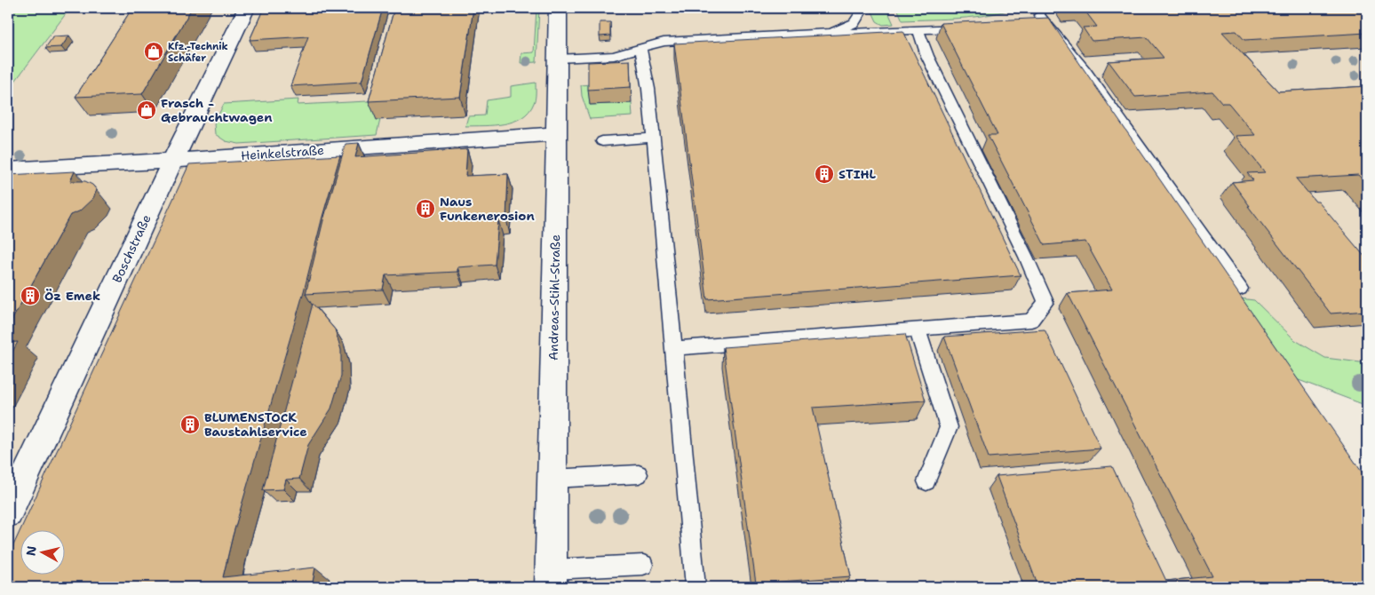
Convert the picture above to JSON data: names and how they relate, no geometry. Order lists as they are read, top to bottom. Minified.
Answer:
{"streets":{"street":["Heinkelstraße","Boschstraße","Andreas-Stihl-Straße"]},"crossings":[["Heinkelstraße","Boschstraße"],["Heinkelstraße","Andreas-Stihl-Straße"]],"places":{"shop":["Kfz.-Technik Schäfer","Frasch - Gebrauchtwagen"],"building":["STIHL","Naus Funkenerosion","Öz Emek","BLUMENSTOCK Baustahlservice"]},"north":"left"}
